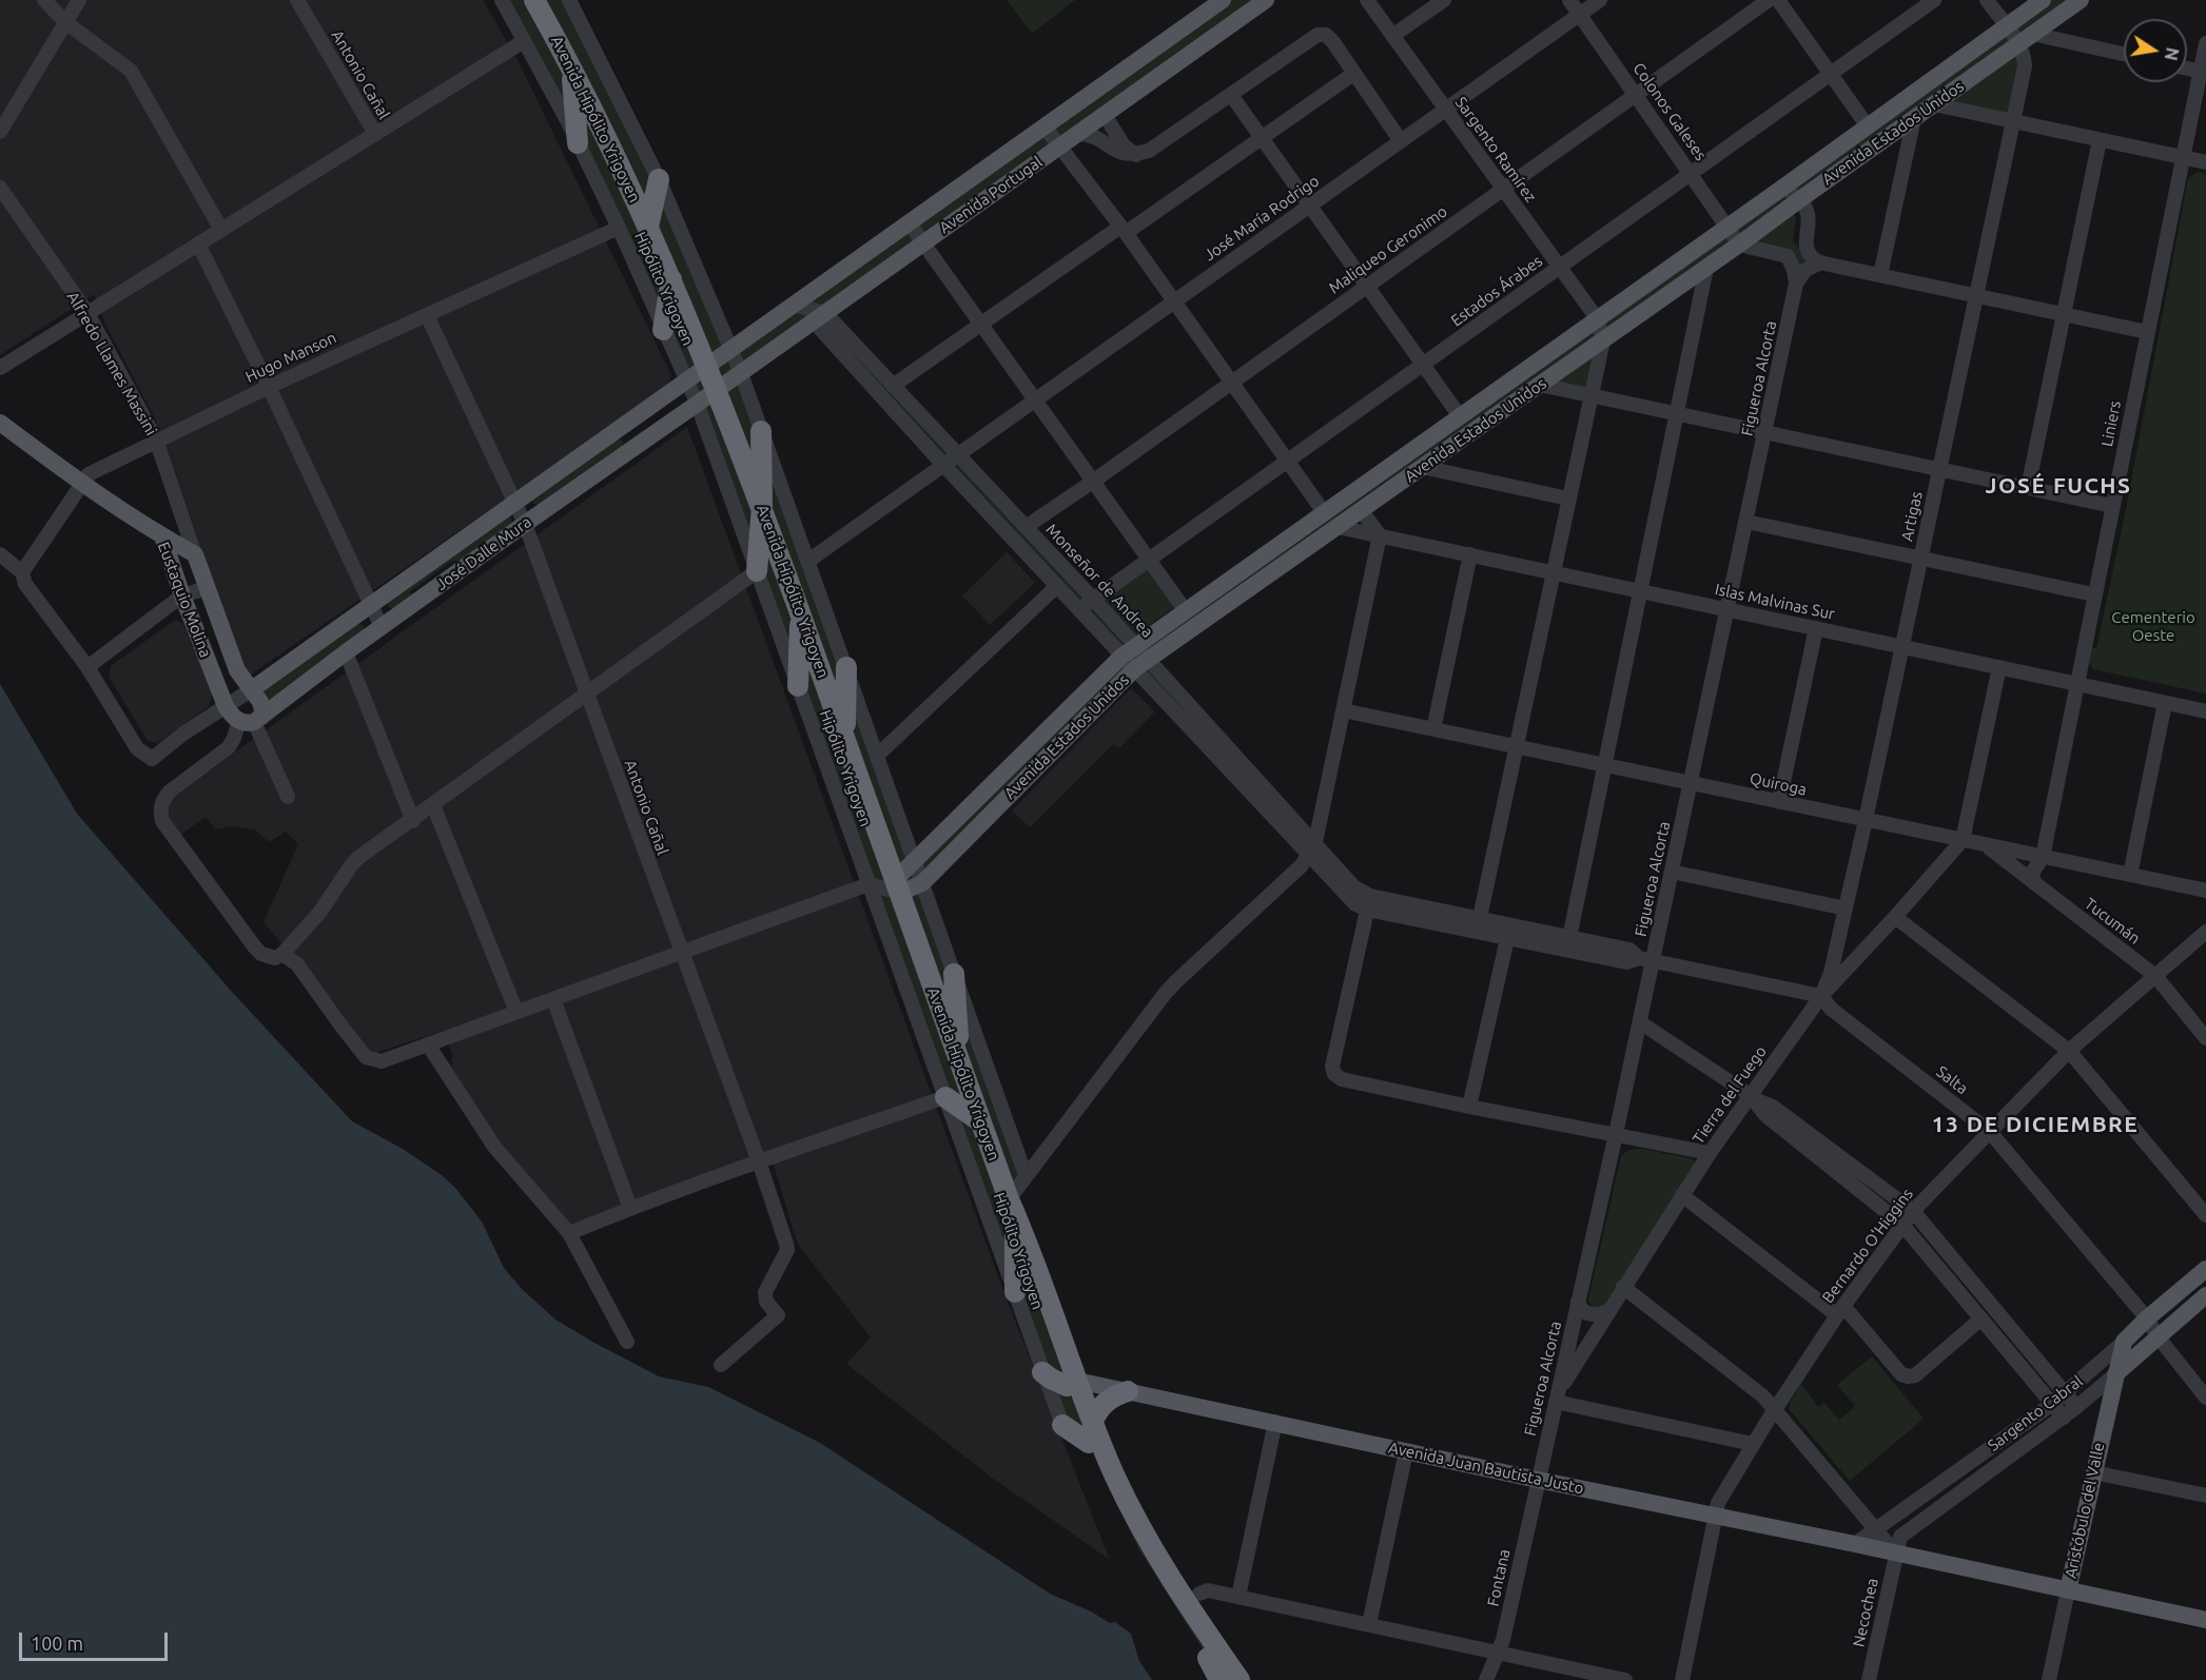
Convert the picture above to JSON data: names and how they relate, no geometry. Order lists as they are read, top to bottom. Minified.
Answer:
{"streets":{"highway":["Avenida Hipólito Yrigoyen"],"main road":["Avenida Estados Unidos","Avenida Portugal","Alfredo Llames Massini","José Dalle Mura","Eustaquio Molina","Sargento Cabral","Avenida Juan Bautista Justo","Aristóbulo del Valle"],"street":["Antonio Cañal","Colonos Galeses","Sargento Ramírez","José María Rodrigo","Maliqueo Geronimo","Hipólito Yrigoyen","Estados Árabes","Hugo Manson","Figueroa Alcorta","Liniers","Artigas","Monseñor de Andrea","Islas Malvinas Sur","Quiroga","Tucumán","Salta","Tierra del Fuego","Bernardo O'Higgins","Fontana","Necochea"]},"crossings":[["Antonio Cañal","Hugo Manson"],["Antonio Cañal","José Dalle Mura"],["Colonos Galeses","Avenida Estados Unidos"],["Colonos Galeses","José María Rodrigo"],["Colonos Galeses","Maliqueo Geronimo"],["Colonos Galeses","Estados Árabes"],["Avenida Hipólito Yrigoyen","Avenida Estados Unidos"],["Avenida Hipólito Yrigoyen","Avenida Portugal"],["Avenida Hipólito Yrigoyen","Hipólito Yrigoyen"],["Avenida Hipólito Yrigoyen","José Dalle Mura"],["Avenida Hipólito Yrigoyen","Avenida Juan Bautista Justo"],["Avenida Estados Unidos","Sargento Ramírez"],["Avenida Estados Unidos","Hipólito Yrigoyen"],["Avenida Estados Unidos","Artigas"],["Avenida Estados Unidos","Monseñor de Andrea"],["Avenida Estados Unidos","Islas Malvinas Sur"],["Sargento Ramírez","José María Rodrigo"],["Sargento Ramírez","Maliqueo Geronimo"],["Sargento Ramírez","Estados Árabes"],["Avenida Portugal","José Dalle Mura"],["Avenida Portugal","Monseñor de Andrea"],["José María Rodrigo","Monseñor de Andrea"],["Maliqueo Geronimo","Monseñor de Andrea"],["Hipólito Yrigoyen","Hugo Manson"],["Hipólito Yrigoyen","José Dalle Mura"],["Estados Árabes","Monseñor de Andrea"],["Hugo Manson","Alfredo Llames Massini"],["Hugo Manson","Eustaquio Molina"],["Alfredo Llames Massini","José Dalle Mura"],["Alfredo Llames Massini","Eustaquio Molina"],["Figueroa Alcorta","Islas Malvinas Sur"],["Figueroa Alcorta","Quiroga"],["Figueroa Alcorta","Tierra del Fuego"],["Figueroa Alcorta","Avenida Juan Bautista Justo"],["Figueroa Alcorta","Fontana"],["Liniers","Islas Malvinas Sur"],["Liniers","Quiroga"],["Liniers","Tucumán"],["Artigas","Islas Malvinas Sur"],["Artigas","Quiroga"],["Artigas","Salta"],["Artigas","Tierra del Fuego"],["José Dalle Mura","Eustaquio Molina"],["Quiroga","Tucumán"],["Quiroga","Tierra del Fuego"],["Tucumán","Bernardo O'Higgins"],["Salta","Tierra del Fuego"],["Salta","Bernardo O'Higgins"],["Salta","Sargento Cabral"],["Bernardo O'Higgins","Avenida Juan Bautista Justo"],["Sargento Cabral","Avenida Juan Bautista Justo"],["Sargento Cabral","Aristóbulo del Valle"],["Avenida Juan Bautista Justo","Aristóbulo del Valle"],["Avenida Juan Bautista Justo","Fontana"],["Avenida Juan Bautista Justo","Necochea"]],"districts":["JOSÉ FUCHS","13 DE DICIEMBRE"],"parks":["Cementerio Oeste"],"scale_bar":"100 m","north":"right"}
